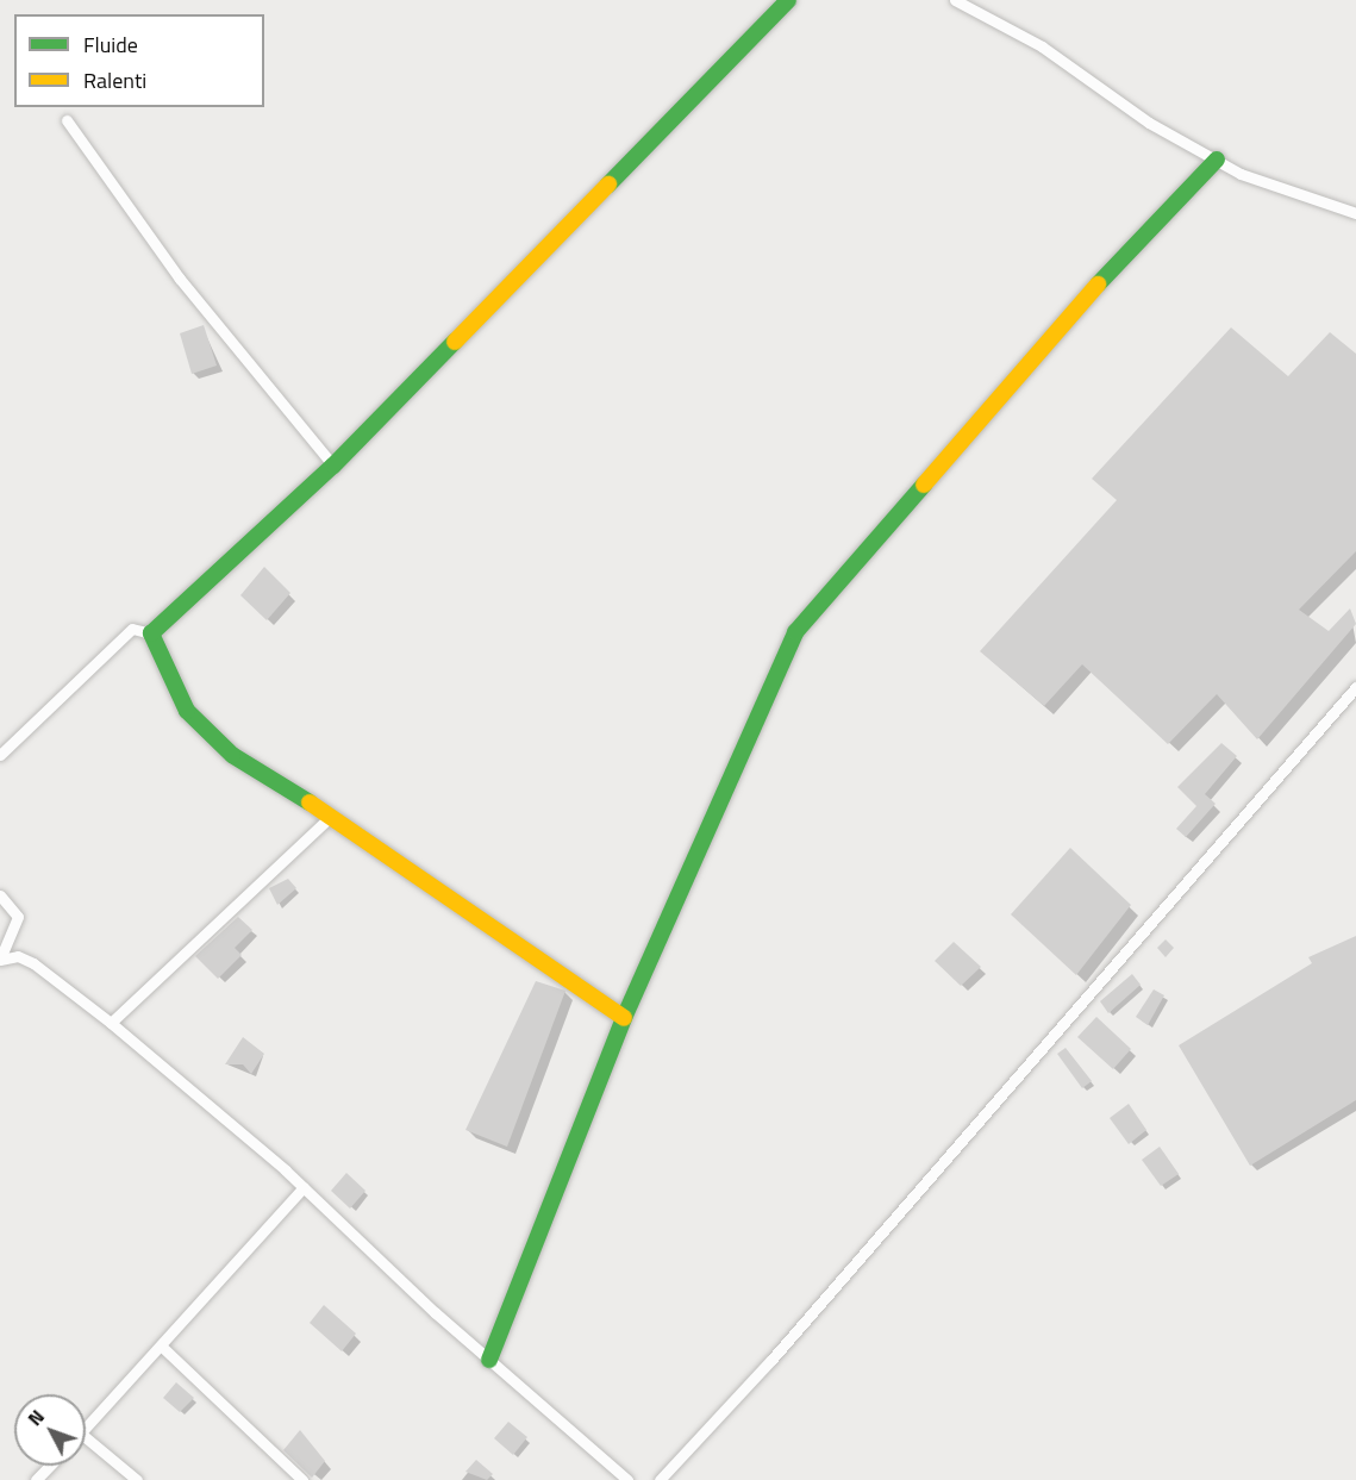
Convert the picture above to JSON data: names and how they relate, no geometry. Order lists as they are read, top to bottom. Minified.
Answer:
{"legend":["Fluide","Ralenti"],"north":"top left"}
